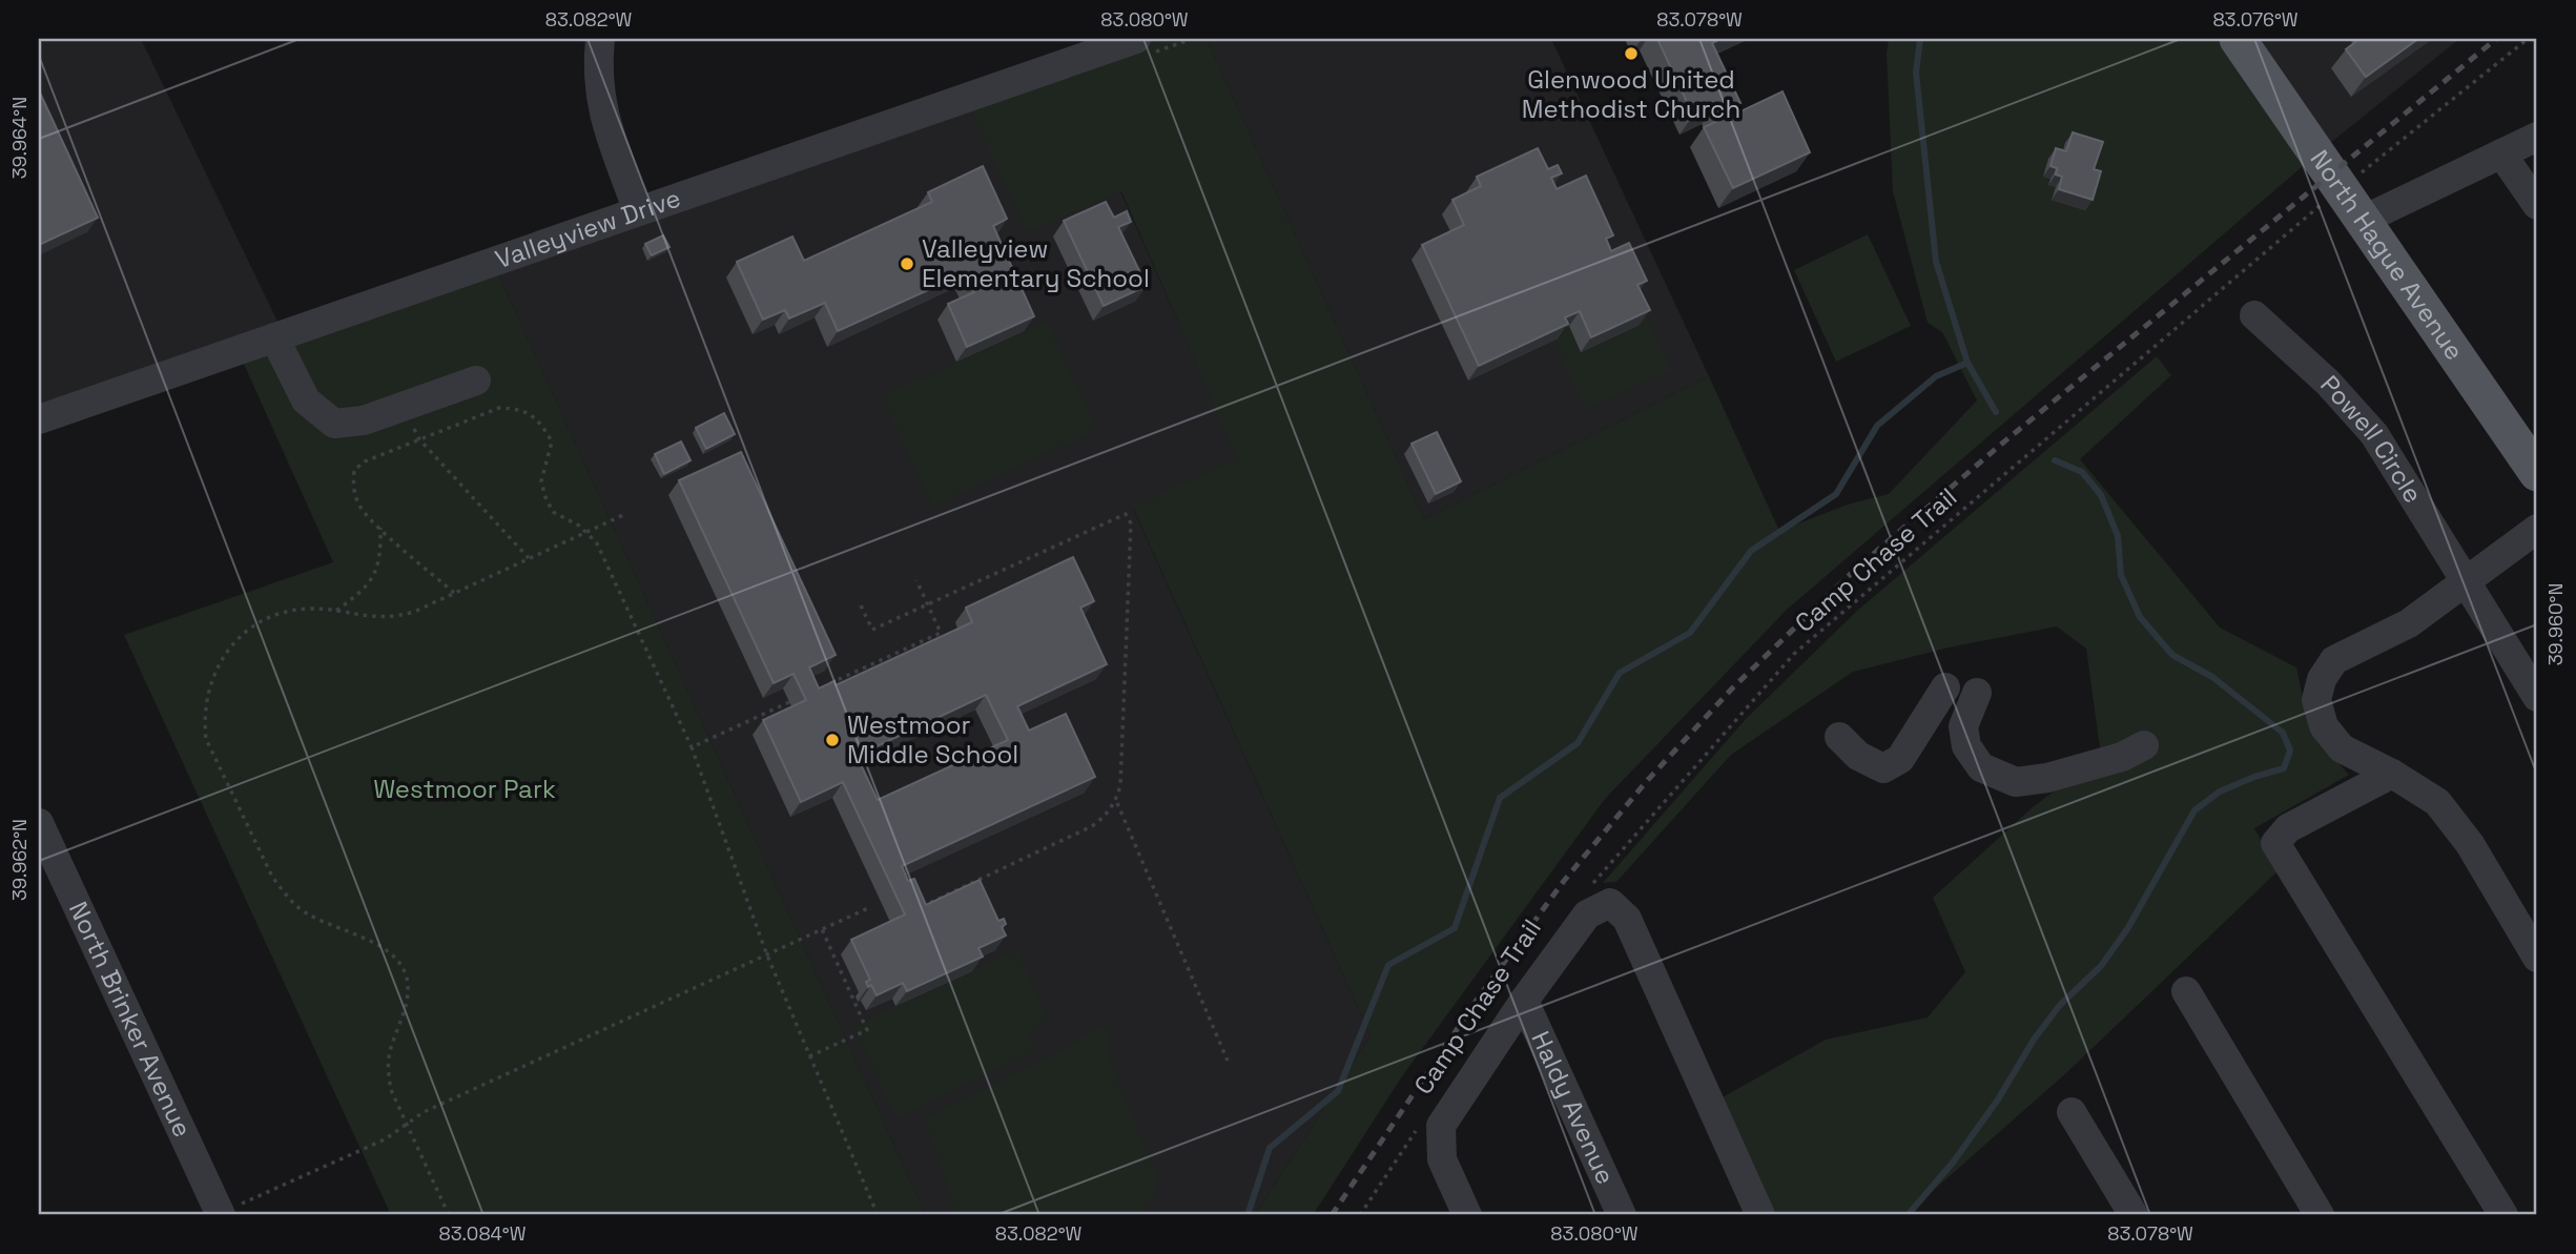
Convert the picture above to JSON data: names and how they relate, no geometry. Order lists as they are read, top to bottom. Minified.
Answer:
{"streets":{"main road":["North Hague Avenue"],"street":["Valleyview Drive","Powell Circle","North Brinker Avenue","Haldy Avenue"],"path":["Camp Chase Trail"]},"crossings":[["North Hague Avenue","Camp Chase Trail"]],"parks":["Westmoor Park"],"places":["Glenwood United Methodist Church","Valleyview Elementary School","Westmoor Middle School"],"coordinates":["83.082°W","83.080°W","83.078°W","83.076°W","39.964°N","39.960°N","39.962°N","83.084°W"]}
